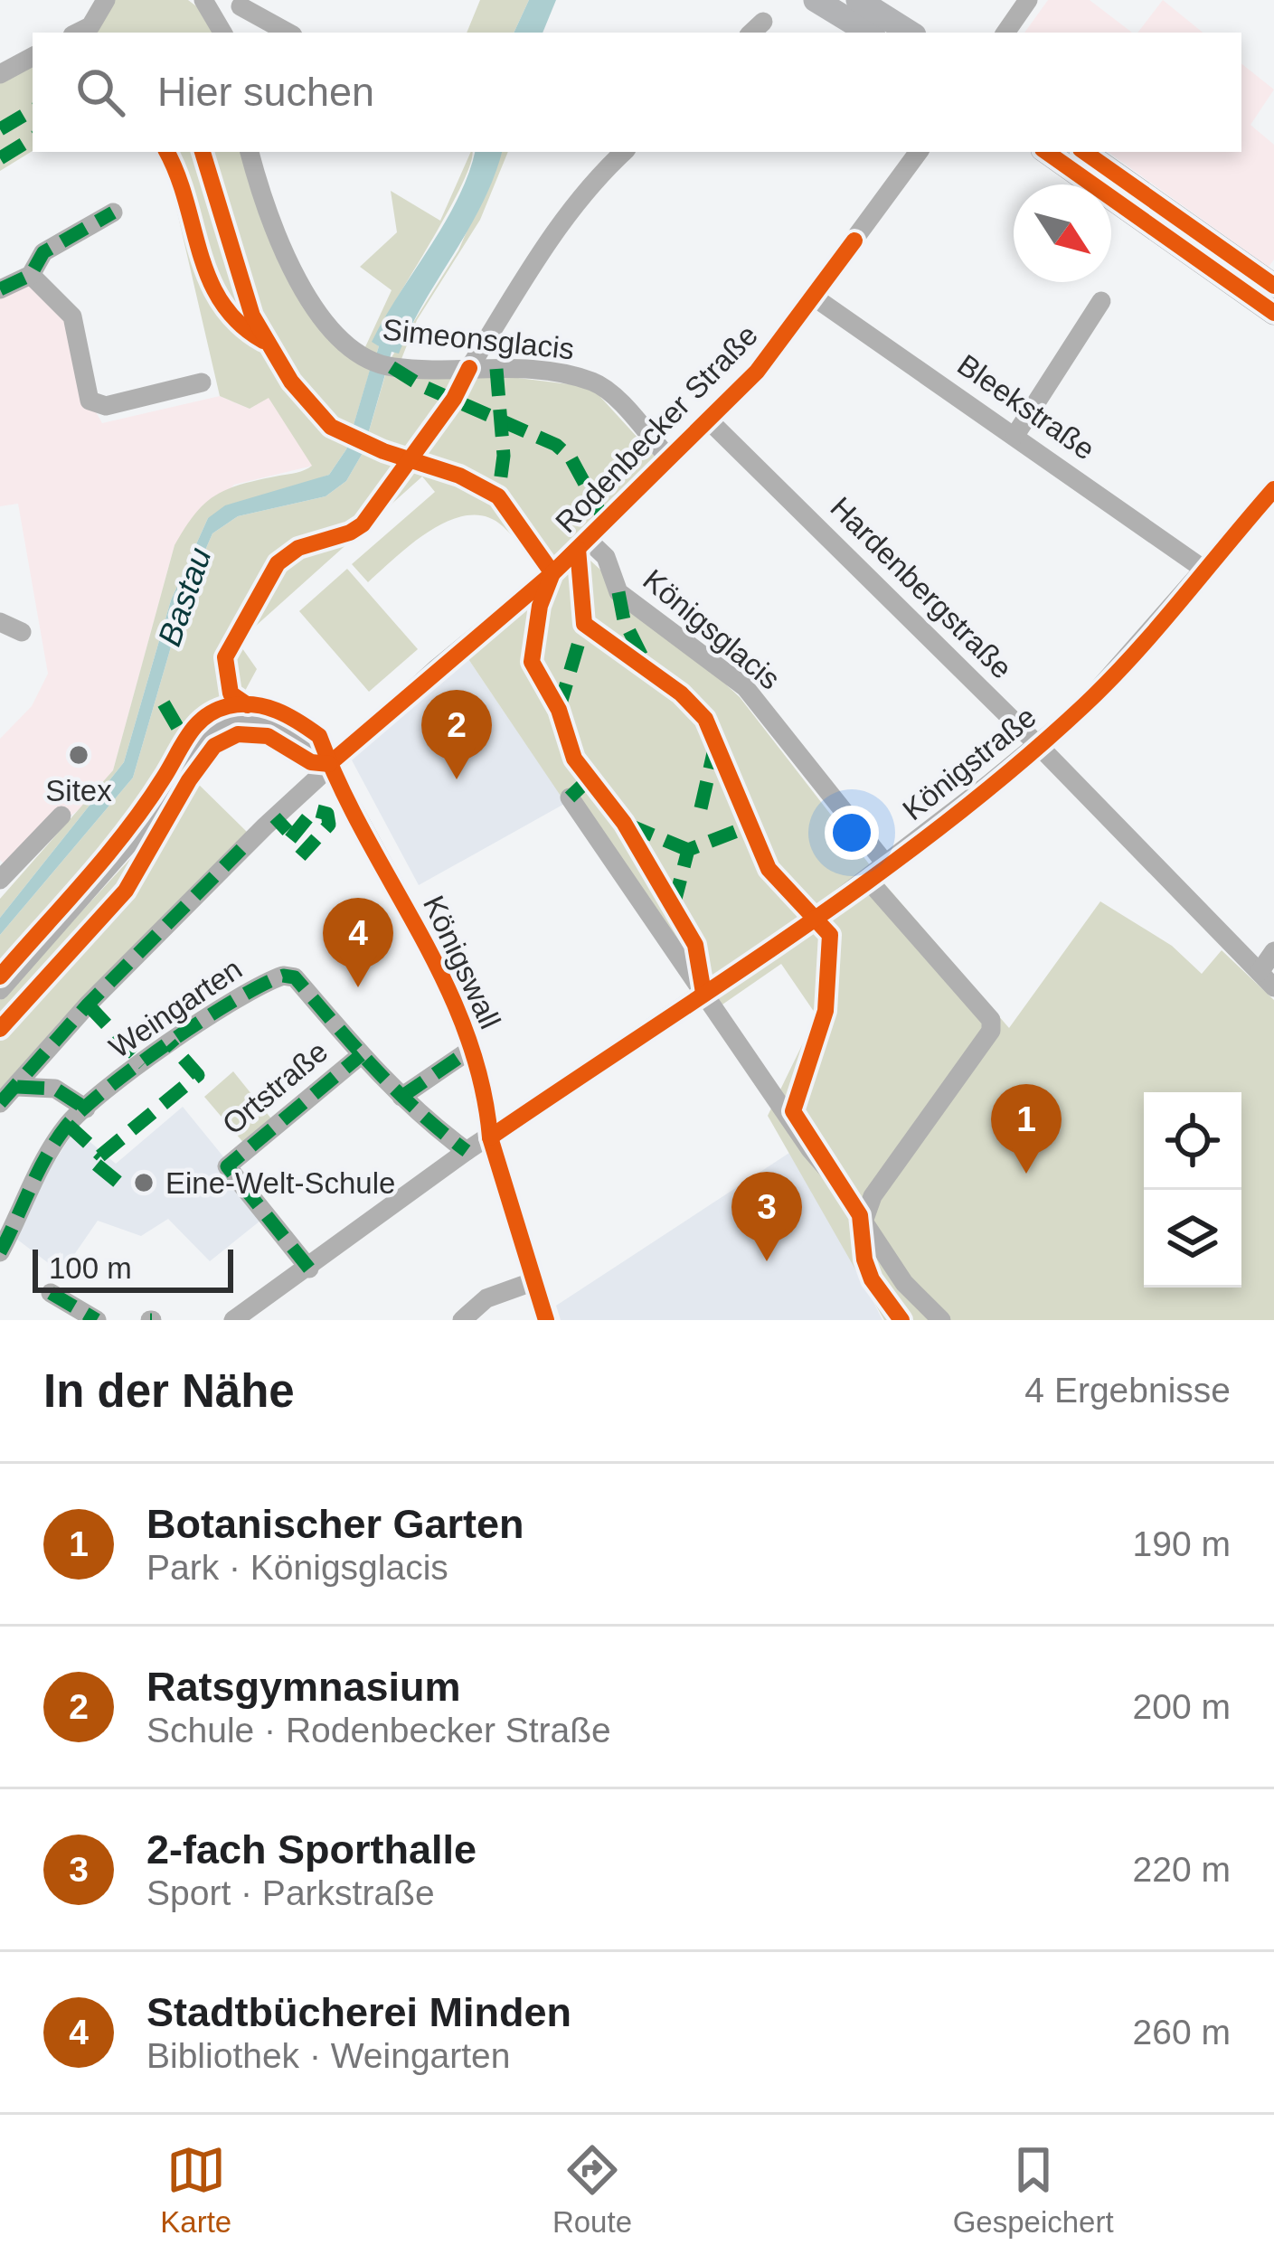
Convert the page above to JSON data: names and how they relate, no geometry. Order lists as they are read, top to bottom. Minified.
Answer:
{"streets":{"street":["Simeonsglacis","Bleekstraße","Rodenbecker Straße","Hardenbergstraße","Königsglacis","Königstraße","Königswall","Weingarten","Ortstraße"]},"crossings":[["Simeonsglacis","Rodenbecker Straße"],["Bleekstraße","Rodenbecker Straße"],["Bleekstraße","Königstraße"],["Rodenbecker Straße","Hardenbergstraße"],["Rodenbecker Straße","Königsglacis"],["Rodenbecker Straße","Königswall"],["Hardenbergstraße","Königstraße"],["Königsglacis","Königstraße"],["Königstraße","Königswall"],["Königstraße","Weingarten"],["Königstraße","Ortstraße"],["Königswall","Weingarten"],["Weingarten","Ortstraße"]],"water":["Bastau"],"places":["Sitex","Eine-Welt-Schule"],"scale_bar":"100 m","north":"bottom right","page":{"search":"Hier suchen","pins":["2","4","1","3"],"scale":"100 m","heading":["In der Nähe","4 Ergebnisse"],"list":[{"mark":"1","name":"Botanischer Garten","note":"Park · Königsglacis","value":"190 m"},{"mark":"2","name":"Ratsgymnasium","note":"Schule · Rodenbecker Straße","value":"200 m"},{"mark":"3","name":"2-fach Sporthalle","note":"Sport · Parkstraße","value":"220 m"},{"mark":"4","name":"Stadtbücherei Minden","note":"Bibliothek · Weingarten","value":"260 m"}],"nav":["Karte","Route","Gespeichert"]}}
